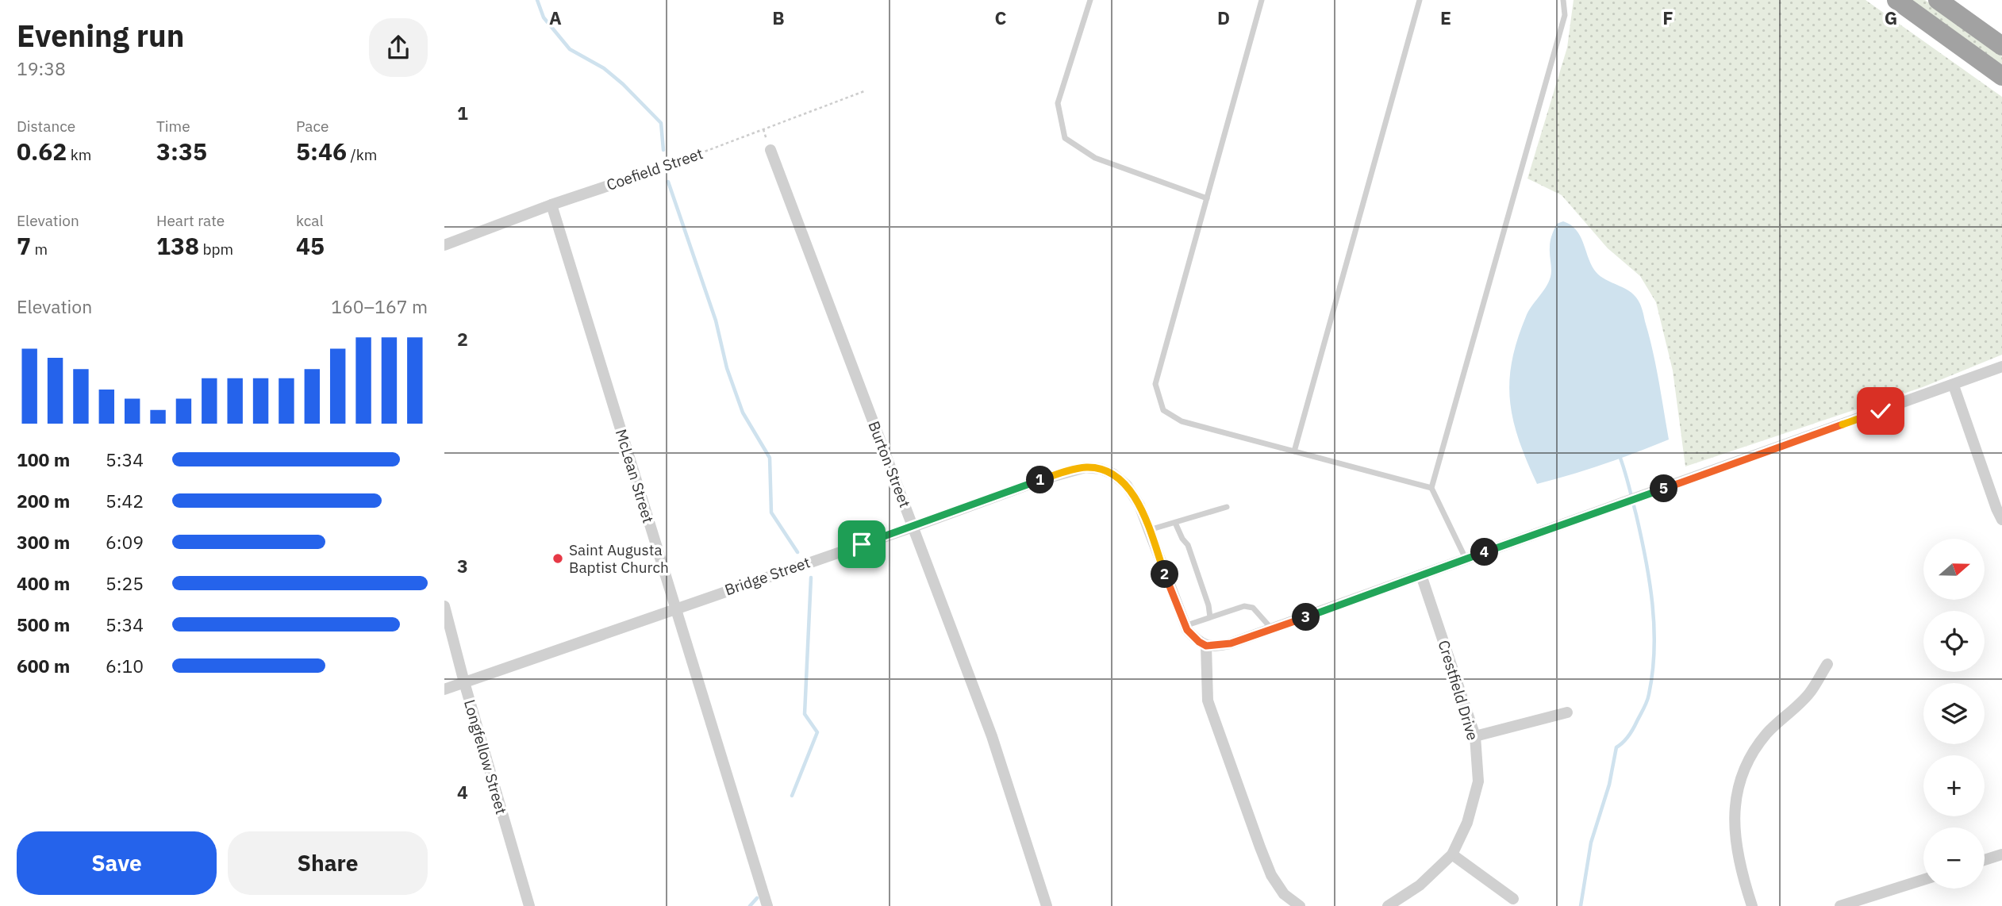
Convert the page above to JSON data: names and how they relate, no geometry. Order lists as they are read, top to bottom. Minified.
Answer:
{"streets":{"street":["Coefield Street","Burton Street","McLean Street","Bridge Street","Crestfield Drive","Longfellow Street"]},"crossings":[["Coefield Street","McLean Street"],["Burton Street","Bridge Street"],["McLean Street","Bridge Street"],["Bridge Street","Longfellow Street"]],"places":["Saint Augusta Baptist Church"],"north":"right","page":{"heading":["Evening run","19:38"],"stats":[["Distance","0.62 km"],["Time","3:35"],["Pace","5:46 /km"],["Elevation","7 m"],["Heart rate","138 bpm"],["kcal","45"]],"chart":["Elevation","160–167 m"],"list":[{"name":"100 m","note":"5:34"},{"name":"200 m","note":"5:42"},{"name":"300 m","note":"6:09"},{"name":"400 m","note":"5:25"},{"name":"500 m","note":"5:34"},{"name":"600 m","note":"6:10"}],"pins":["1","5","4","2","3"],"map_buttons":["+","−"],"buttons":["Save","Share"]},"grid":{"columns":["A","B","C","D","E","F","G"],"rows":["1","2","3","4"]}}
